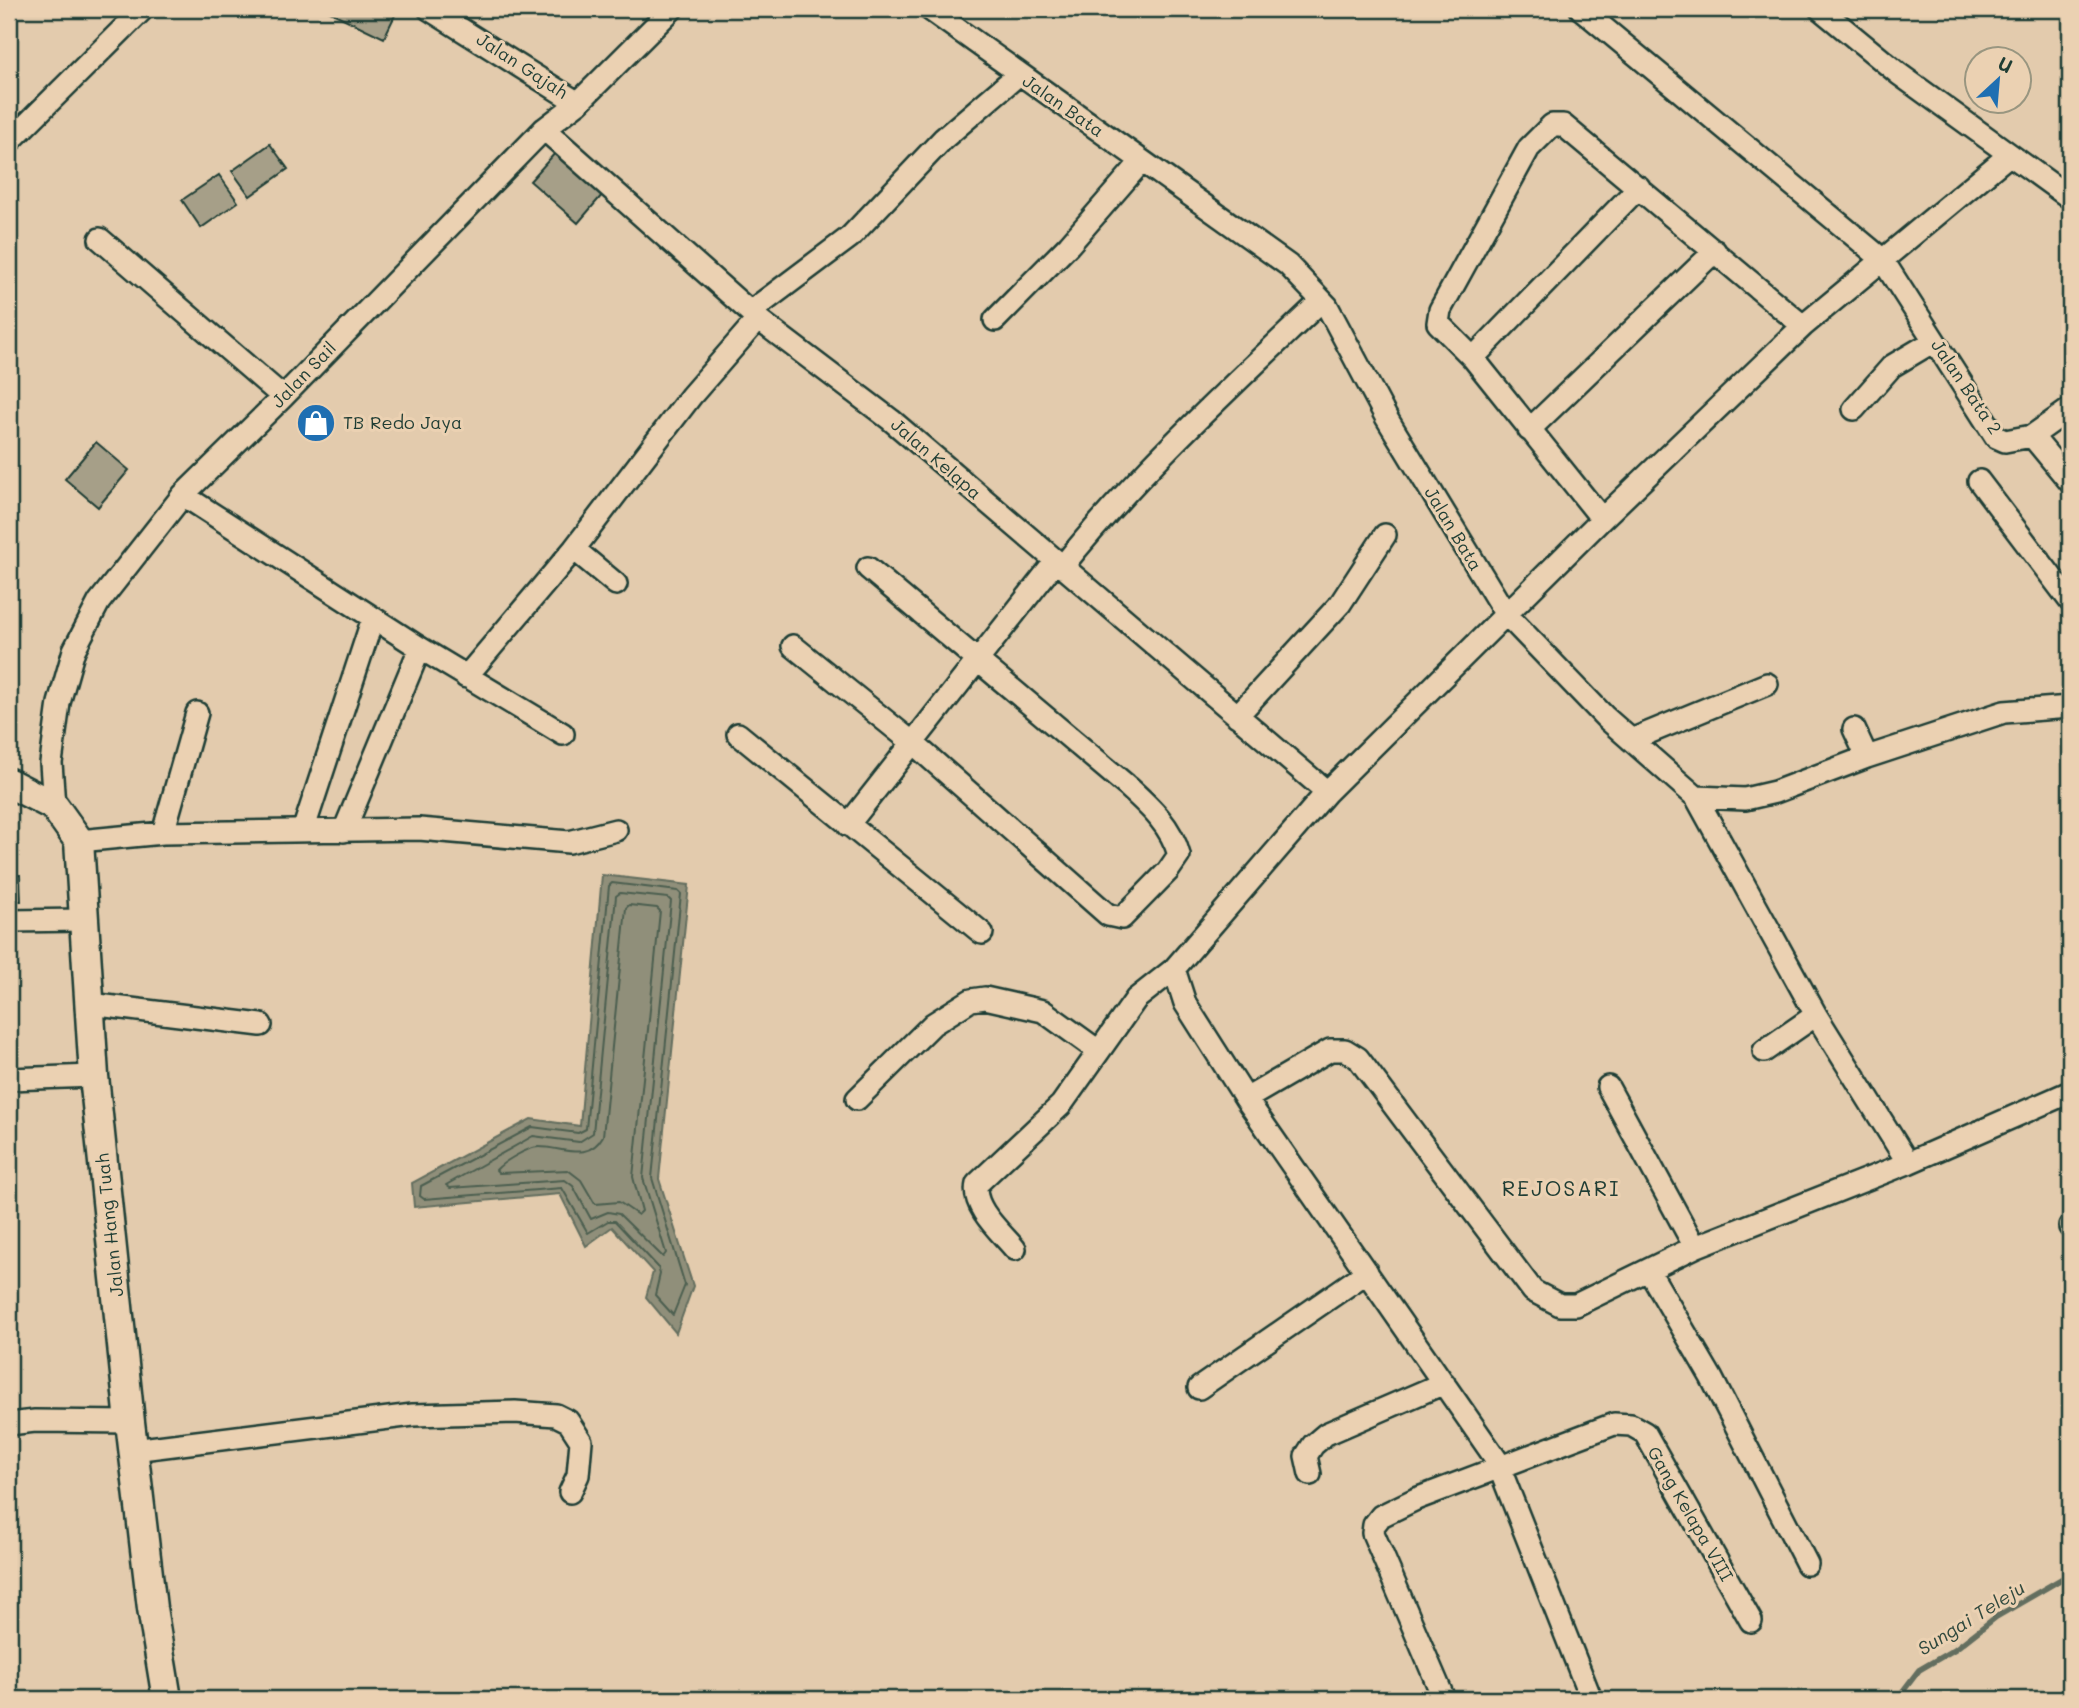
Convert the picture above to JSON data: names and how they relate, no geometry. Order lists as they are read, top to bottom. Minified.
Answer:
{"streets":{"main road":["Jalan Hang Tuah"],"street":["Jalan Gajah","Jalan Bata","Jalan Sail","Jalan Bata 2","Jalan Kelapa","Gang Kelapa VIII"]},"crossings":[["Jalan Gajah","Jalan Sail"],["Jalan Sail","Jalan Kelapa"]],"districts":["REJOSARI"],"water":["Sungai Teleju"],"places":{"shop":["TB Redo Jaya"]},"north":"top right"}
